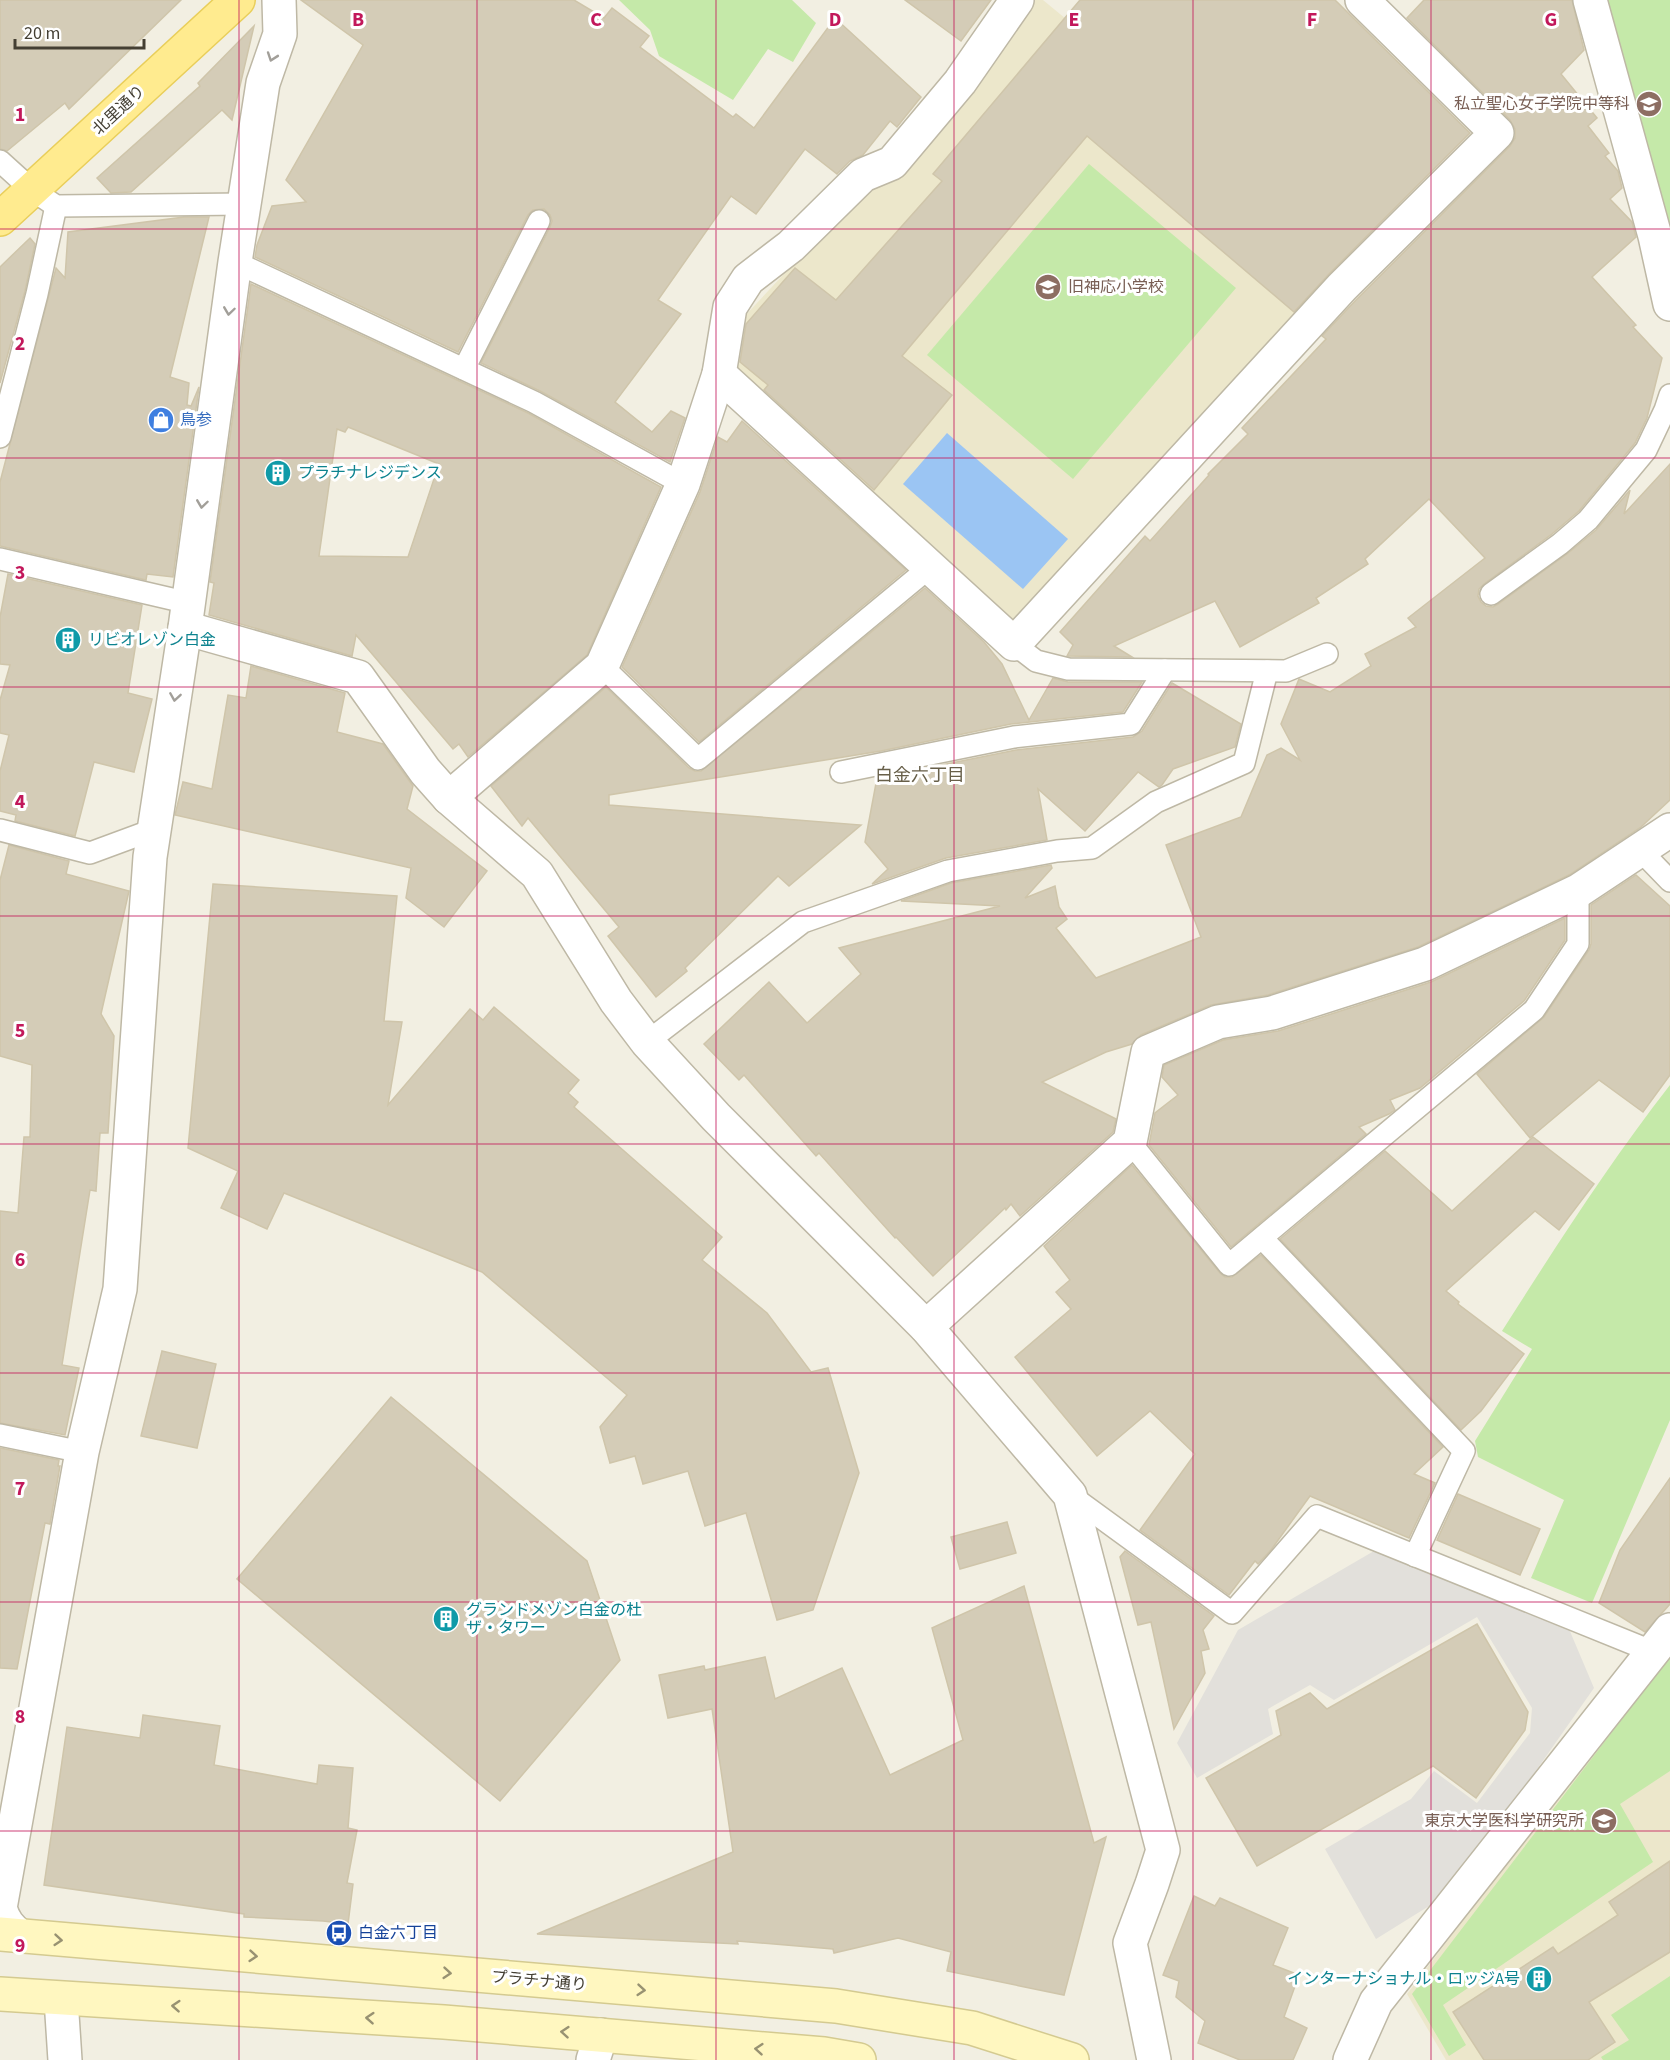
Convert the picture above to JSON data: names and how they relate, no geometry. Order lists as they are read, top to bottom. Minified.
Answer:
{"streets":{"main road":["北里通り","プラチナ通り"]},"districts":["白金六丁目"],"places":{"school or university":["私立聖心女子学院中等科","旧神応小学校","東京大学医科学研究所"],"shop":["鳥参"],"building":["プラチナレジデンス","リビオレゾン白金","グランドメゾン白金の杜 ザ・タワー","インターナショナル・ロッジA号"],"bus stop":["白金六丁目"]},"scale_bar":"20 m","grid":{"columns":["B","C","D","E","F","G"],"rows":["1","2","3","4","5","6","7","8","9"]}}
